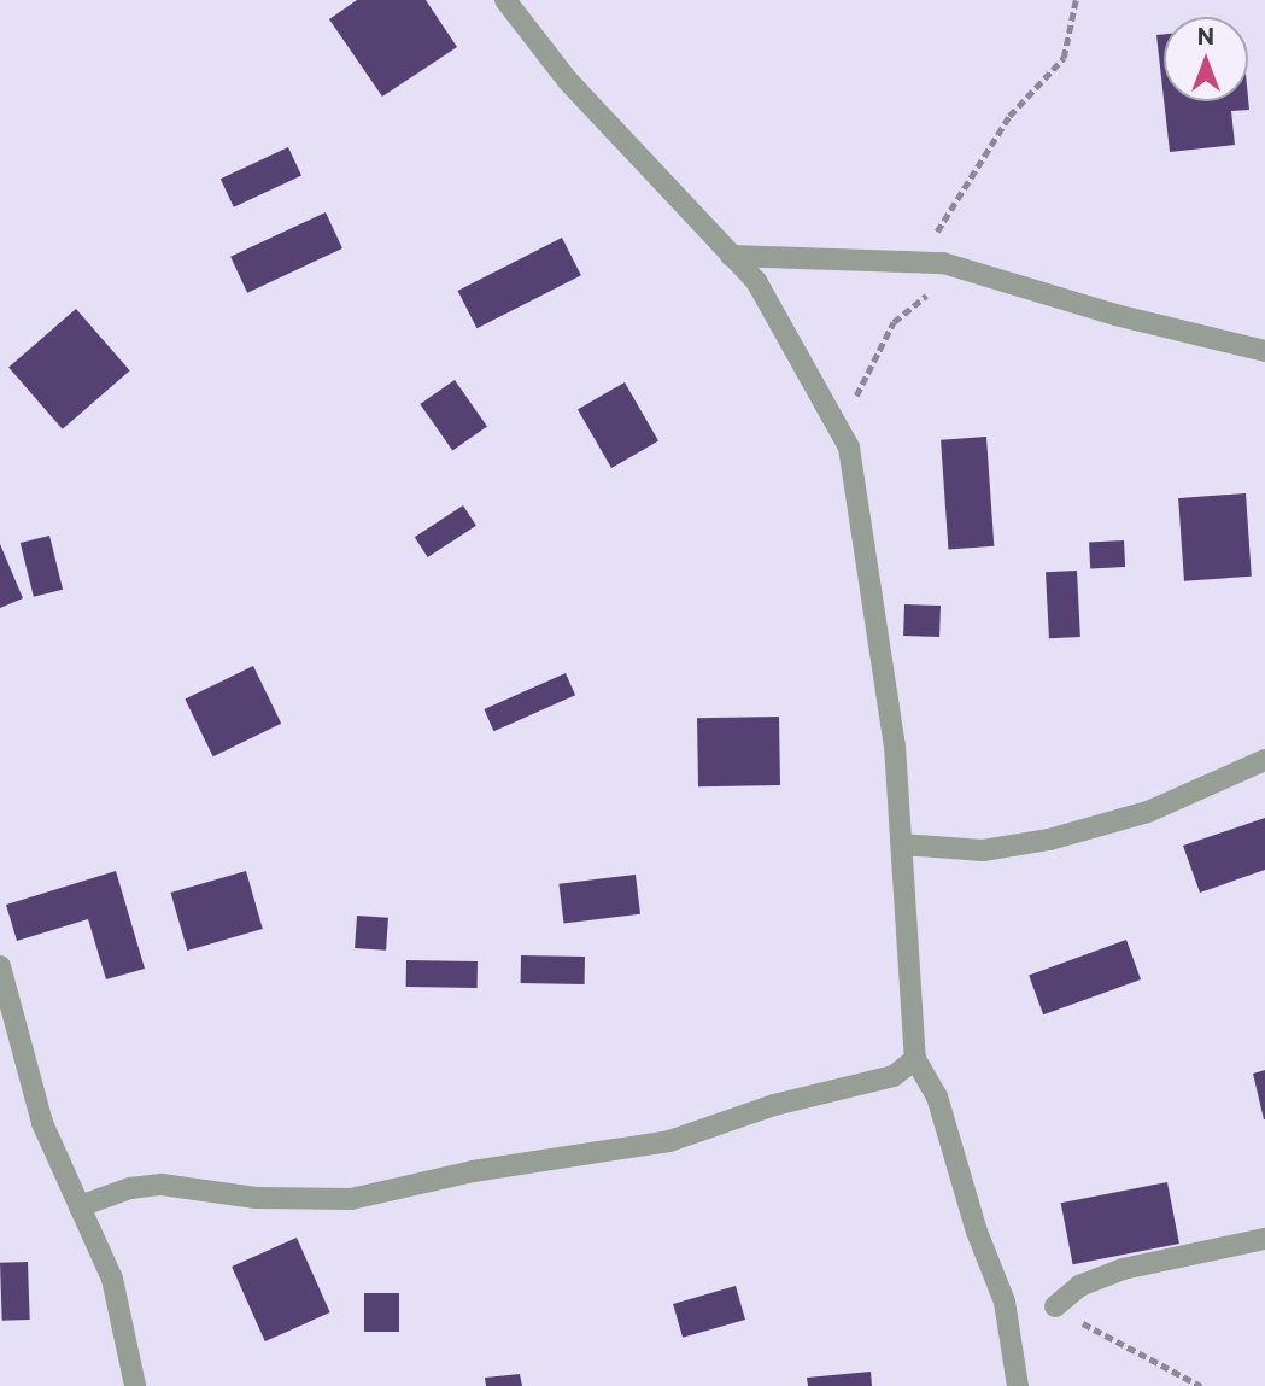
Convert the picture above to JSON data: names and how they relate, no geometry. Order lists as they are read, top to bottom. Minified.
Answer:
{"north":"top"}
